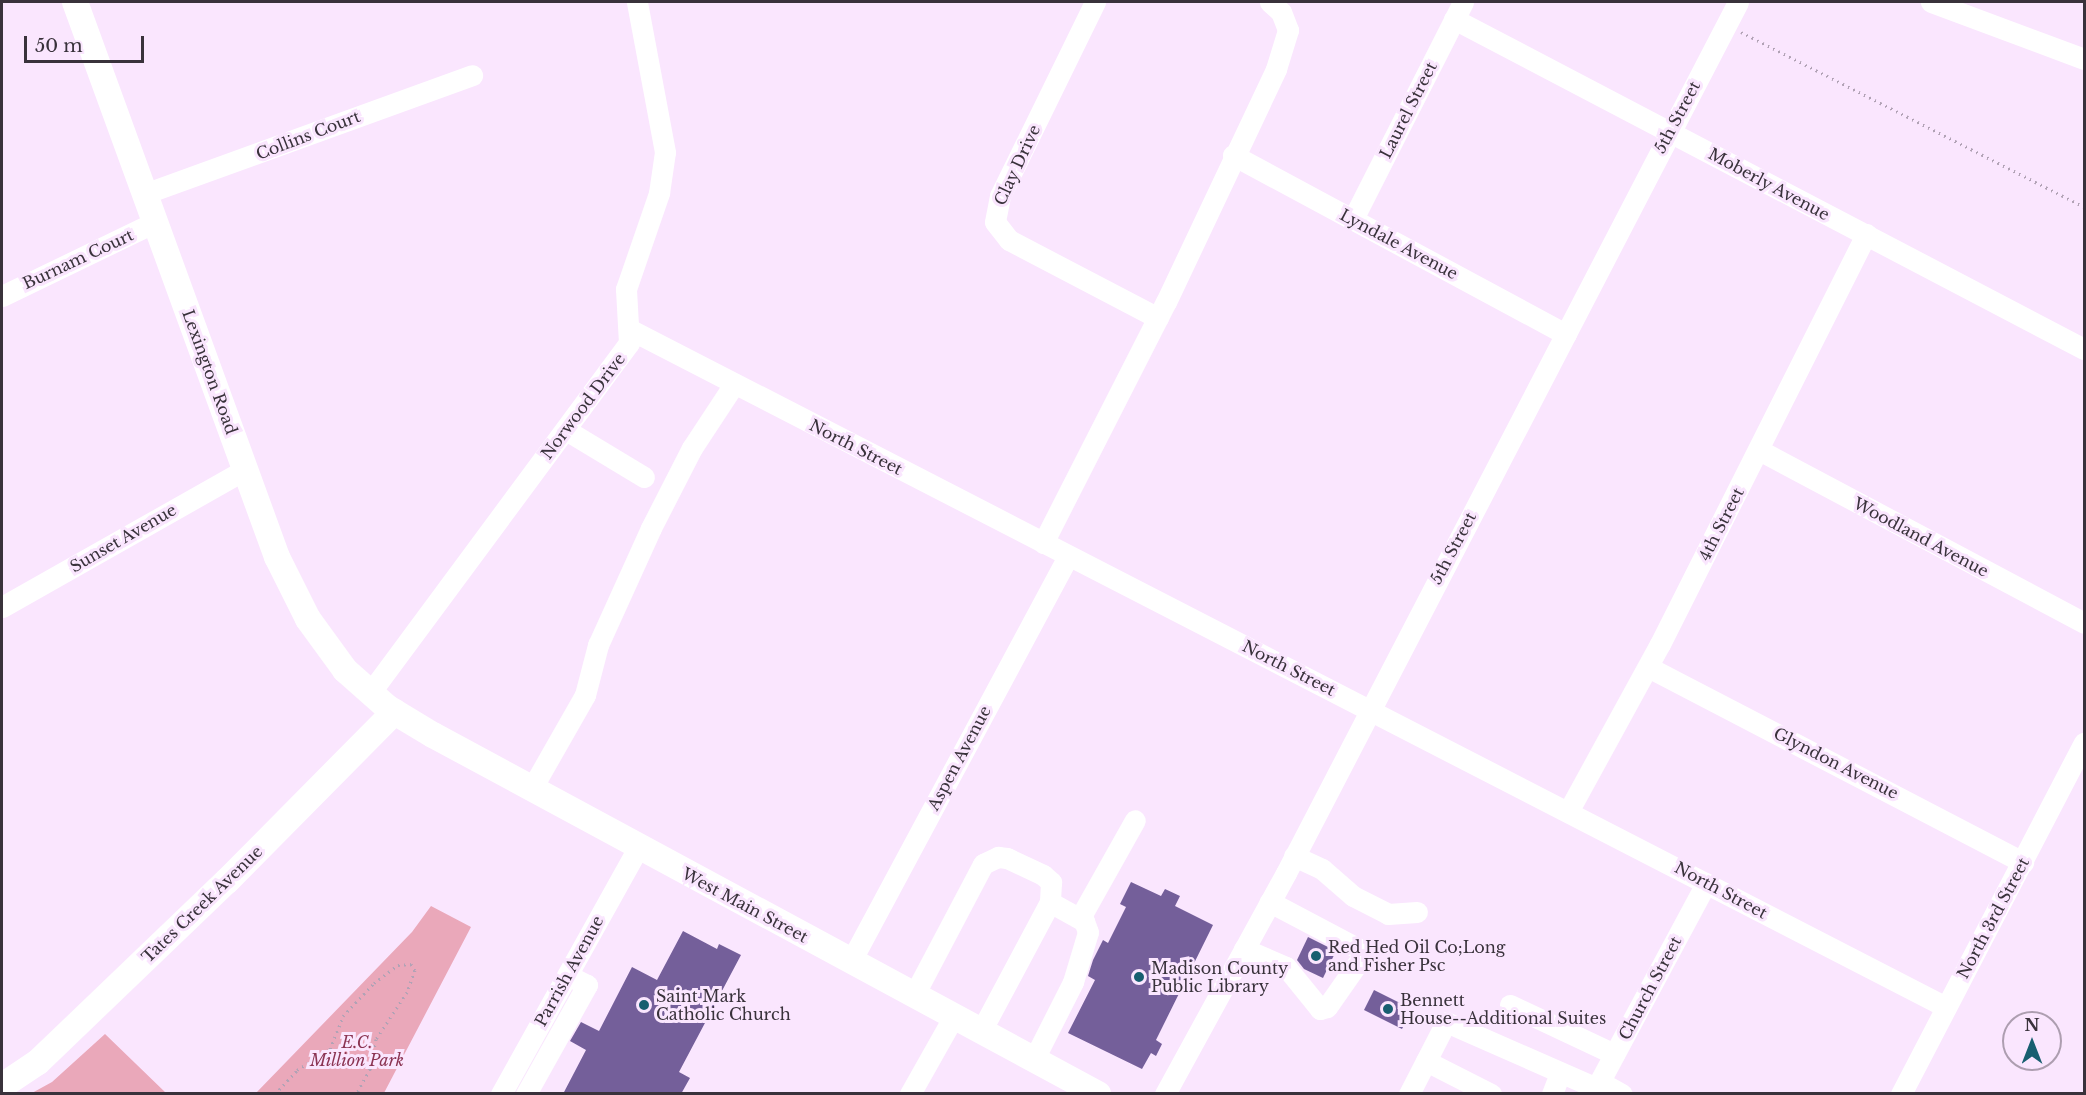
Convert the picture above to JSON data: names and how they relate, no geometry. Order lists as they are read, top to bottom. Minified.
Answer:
{"streets":{"main road":["Lexington Road","Tates Creek Avenue","West Main Street"],"street":["Laurel Street","5th Street","Collins Court","Clay Drive","Moberly Avenue","Lyndale Avenue","Burnam Court","Norwood Drive","North Street","4th Street","Woodland Avenue","Sunset Avenue","Aspen Avenue","Glyndon Avenue","North 3rd Street","Parrish Avenue","Church Street"]},"crossings":[["Laurel Street","Moberly Avenue"],["Laurel Street","Lyndale Avenue"],["5th Street","Moberly Avenue"],["5th Street","Lyndale Avenue"],["5th Street","North Street"],["Collins Court","Lexington Road"],["Moberly Avenue","4th Street"],["Burnam Court","Lexington Road"],["Lexington Road","Norwood Drive"],["Lexington Road","Sunset Avenue"],["Lexington Road","Tates Creek Avenue"],["Lexington Road","West Main Street"],["Norwood Drive","North Street"],["North Street","4th Street"],["North Street","Aspen Avenue"],["North Street","North 3rd Street"],["North Street","Church Street"],["4th Street","Woodland Avenue"],["4th Street","Glyndon Avenue"],["Aspen Avenue","West Main Street"],["Glyndon Avenue","North 3rd Street"],["Tates Creek Avenue","West Main Street"],["West Main Street","Parrish Avenue"]],"parks":["E.C. Million Park"],"places":["Red Hed Oil Co;Long and Fisher Psc","Madison County Public Library","Saint Mark Catholic Church","Bennett House--Additional Suites"],"scale_bar":"50 m","north":"top"}
